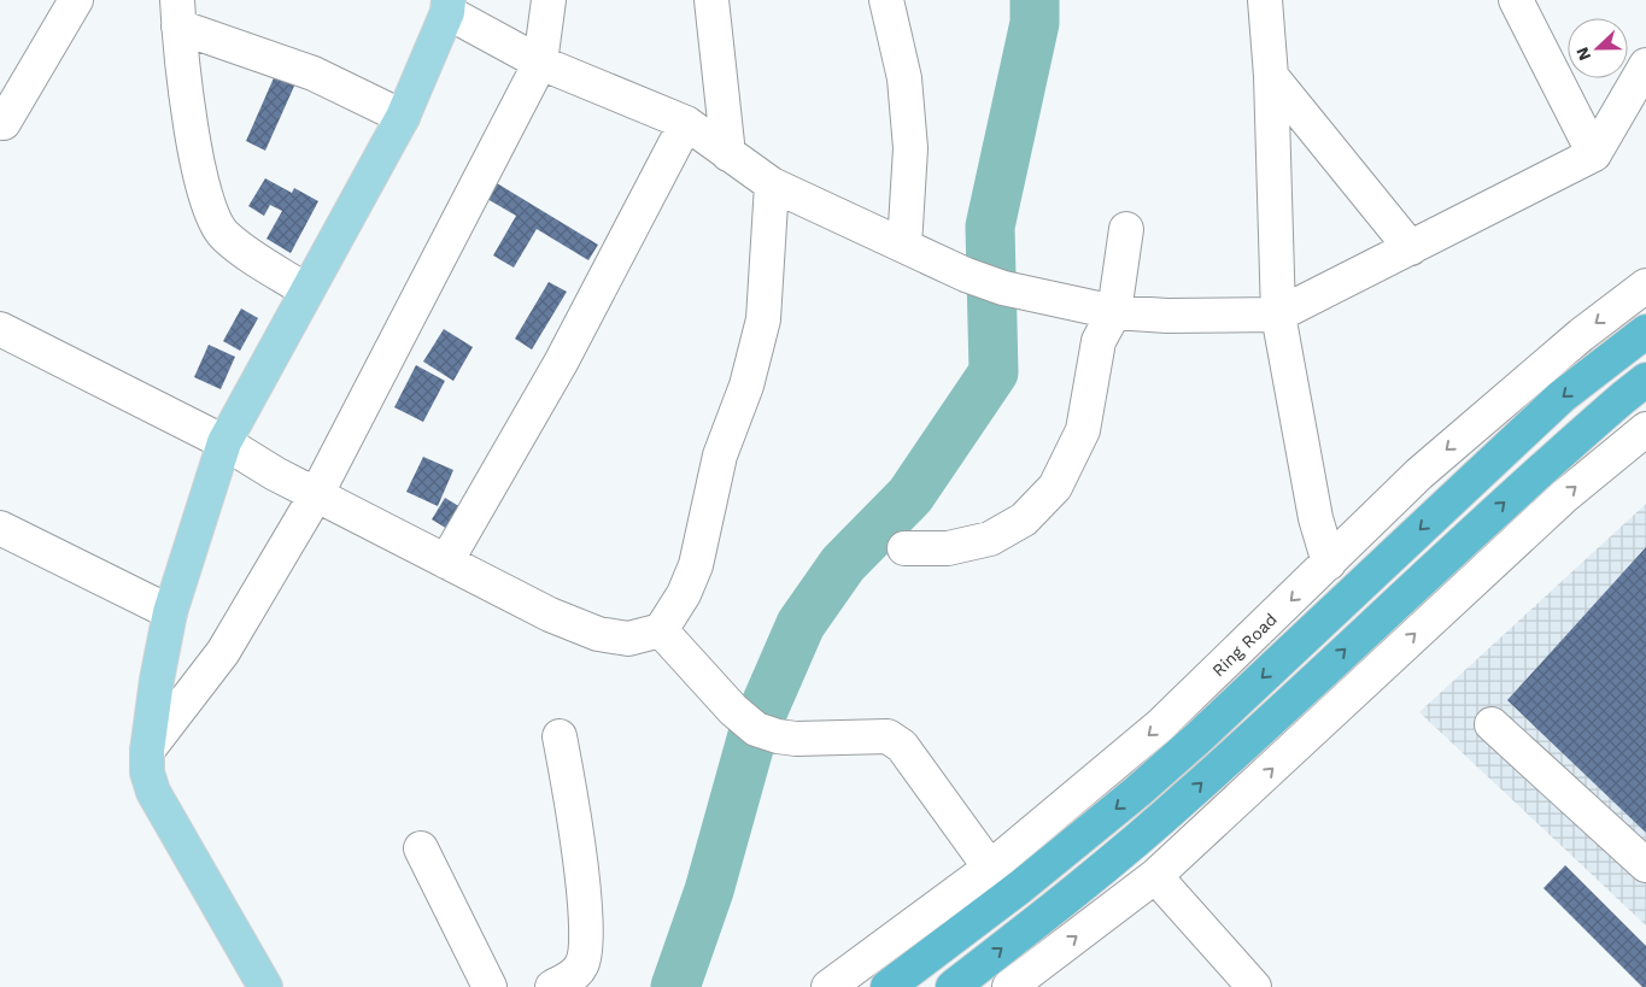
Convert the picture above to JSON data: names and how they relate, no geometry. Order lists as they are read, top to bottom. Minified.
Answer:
{"streets":{"street":["Ring Road"]},"north":"left"}
